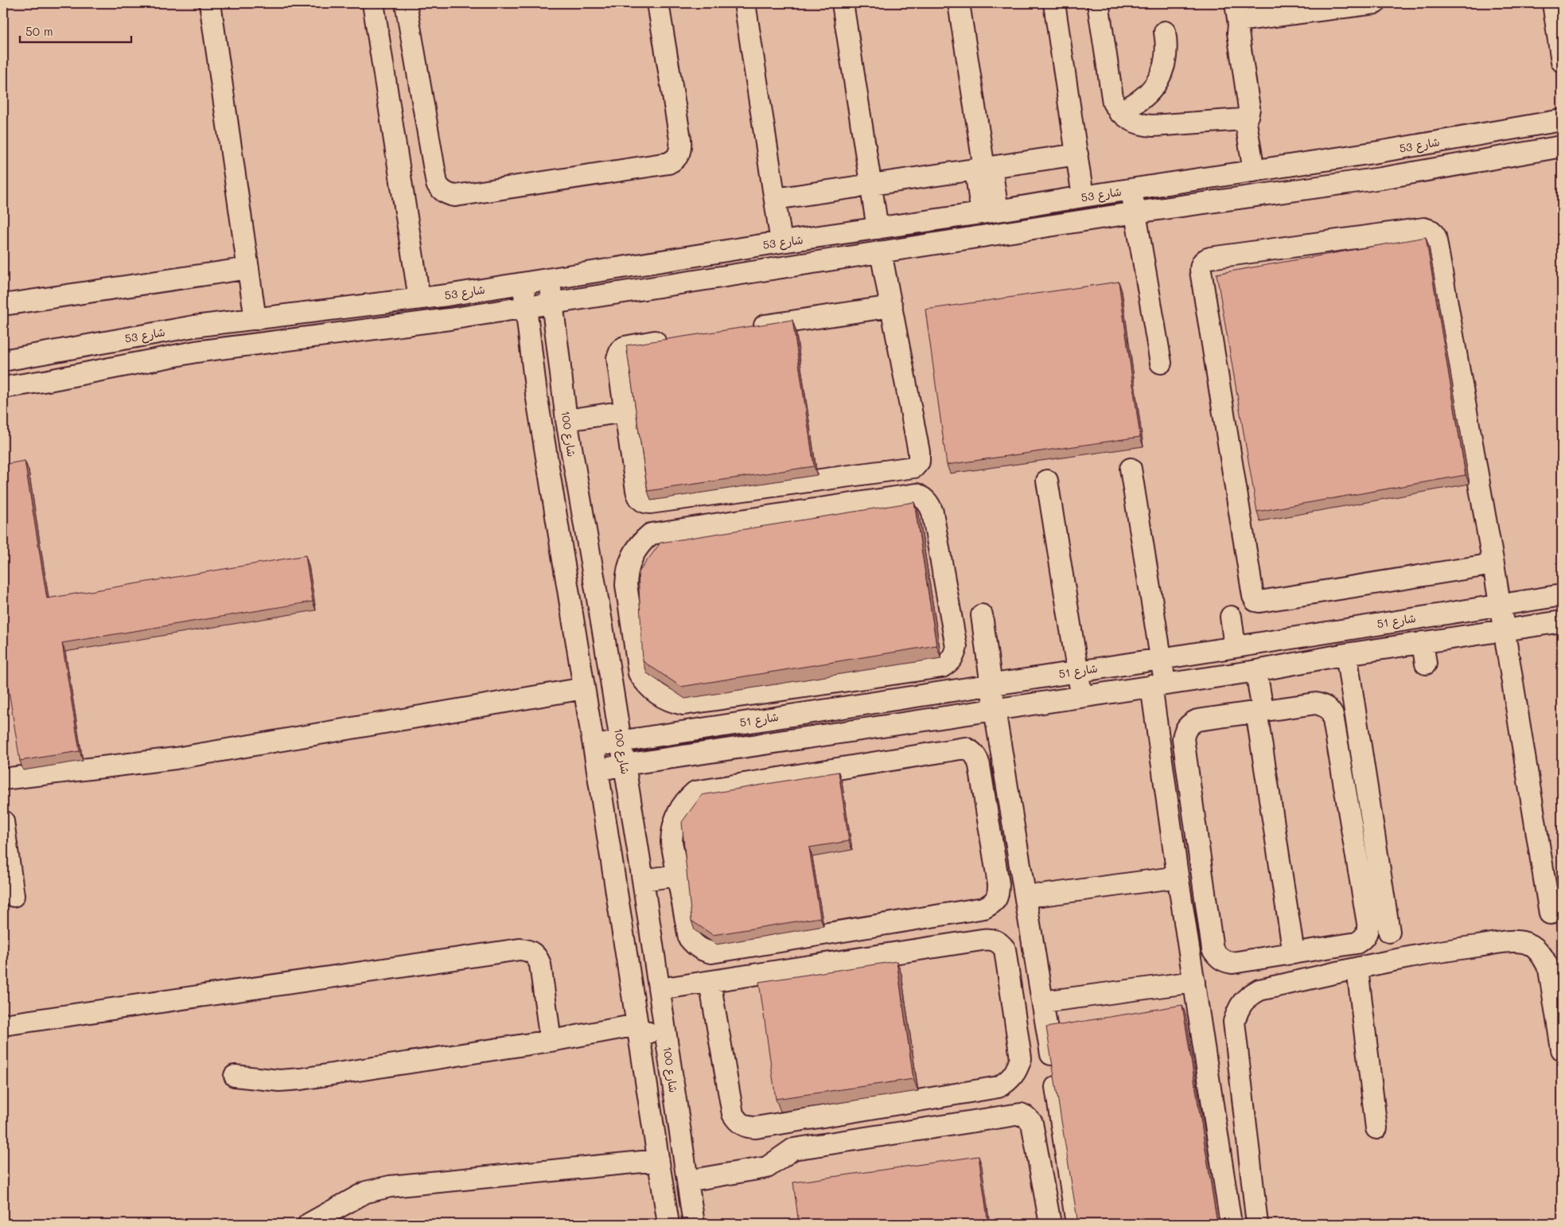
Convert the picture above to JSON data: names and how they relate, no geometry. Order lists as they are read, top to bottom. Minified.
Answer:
{"streets":{"lane":["شارع 53","شارع 100","شارع 51"]},"crossings":[["شارع 53","شارع 100"],["شارع 100","شارع 51"]],"scale_bar":"50 m"}
